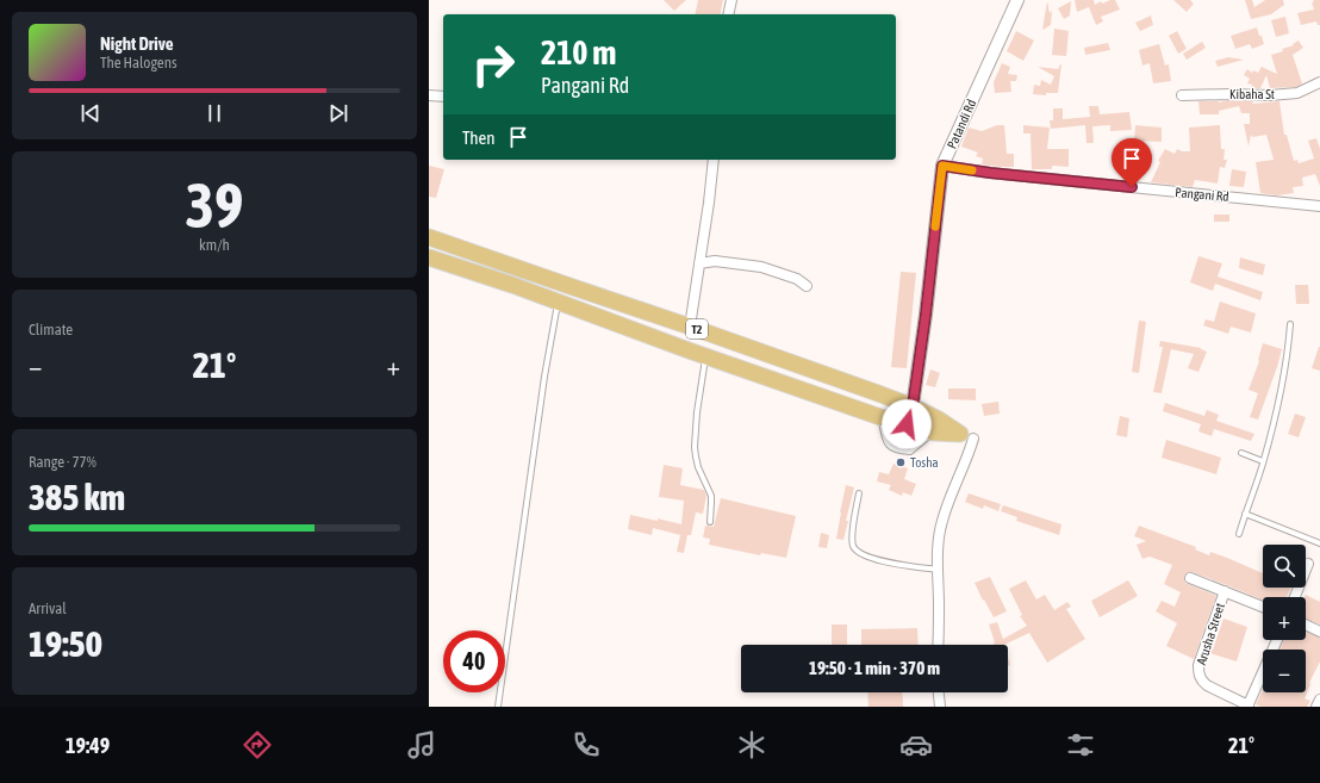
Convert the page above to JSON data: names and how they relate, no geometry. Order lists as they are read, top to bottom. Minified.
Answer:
{"streets":{"highway":["T2"],"street":["Kibaha St","Patandi Rd","Pangani Rd","Arusha Street"]},"crossings":[["Patandi Rd","Pangani Rd"],["Patandi Rd","T2"]],"places":["Tosha"],"page":{"turn":["210 m","Pangani Rd"],"song":["Night Drive","The Halogens"],"then":"Then","tile":[["39","km/h"],"Climate",["Range · 77%","385 km"],["Arrival","19:50"]],"heat":["−","21°","+"],"map_buttons":["+","−"],"limit":"40","trip":"19:50 · 1 min · 370 m","tabs":["19:49","21°"]}}
